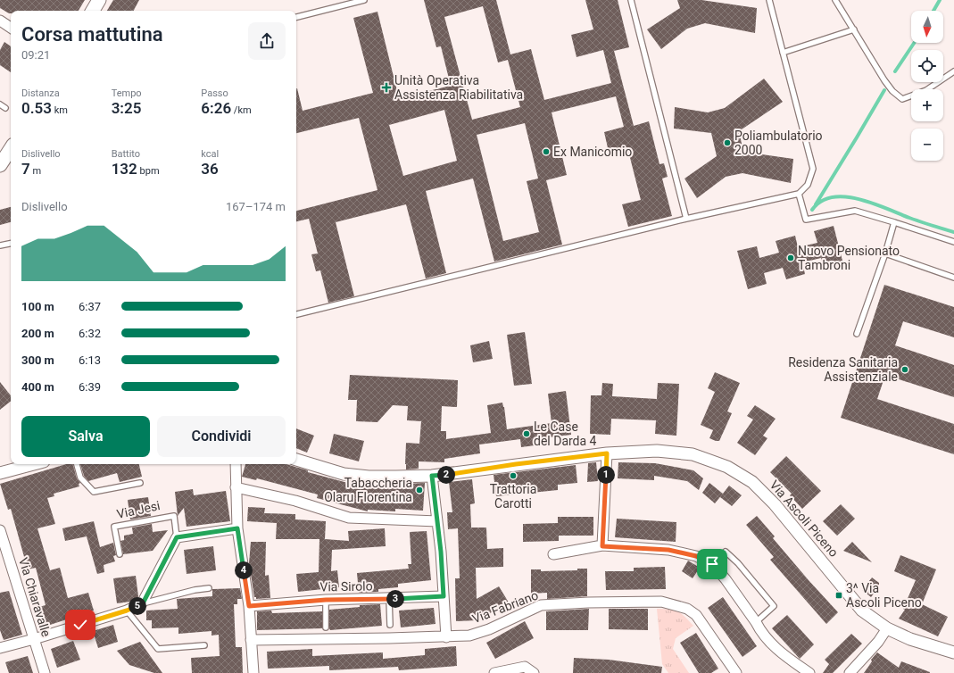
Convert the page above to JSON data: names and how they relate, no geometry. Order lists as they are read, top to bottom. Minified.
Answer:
{"streets":{"street":["Via Ascoli Piceno","Via Sirolo","Via Chiaravalle","Via Fabriano"],"lane":["Via Jesi"]},"places":{"health":["Unità Operativa Assistenza Riabilitativa"],"other":["Poliambulatorio 2000","Ex Manicomio","Nuovo Pensionato Tambroni","Residenza Sanitaria Assistenziale","Le Case del Darda 4","Trattoria Carotti","Tabaccheria Olaru Florentina"],"transit":["3^ Via Ascoli Piceno"]},"north":"bottom","page":{"map_buttons":["+","−"],"heading":["Corsa mattutina","09:21"],"stats":[["Distanza","0.53 km"],["Tempo","3:25"],["Passo","6:26 /km"],["Dislivello","7 m"],["Battito","132 bpm"],["kcal","36"]],"chart":["Dislivello","167–174 m"],"list":[{"name":"100 m","note":"6:37"},{"name":"200 m","note":"6:32"},{"name":"300 m","note":"6:13"},{"name":"400 m","note":"6:39"}],"buttons":["Salva","Condividi"],"pins":["1","2","4","3","5"]}}
